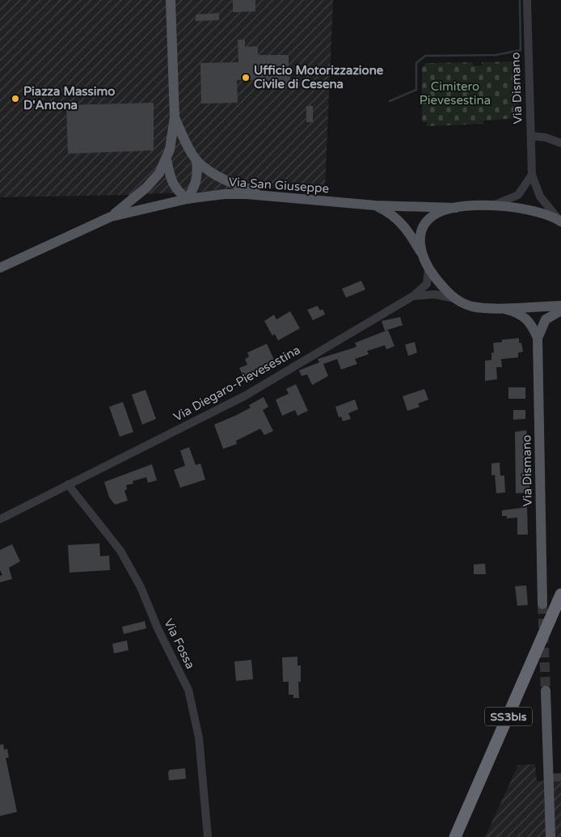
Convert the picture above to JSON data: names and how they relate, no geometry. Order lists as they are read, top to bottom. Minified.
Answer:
{"streets":{"highway":["SS3bis"],"main road":["Via Dismano","Via San Giuseppe"],"street":["Via Diegaro-Pievesestina","Via Fossa"]},"crossings":[["Via San Giuseppe","Via Diegaro-Pievesestina"],["Via Diegaro-Pievesestina","Via Fossa"]],"parks":["Cimitero Pievesestina"],"places":["Ufficio Motorizzazione Civile di Cesena","Piazza Massimo D'Antona"]}
